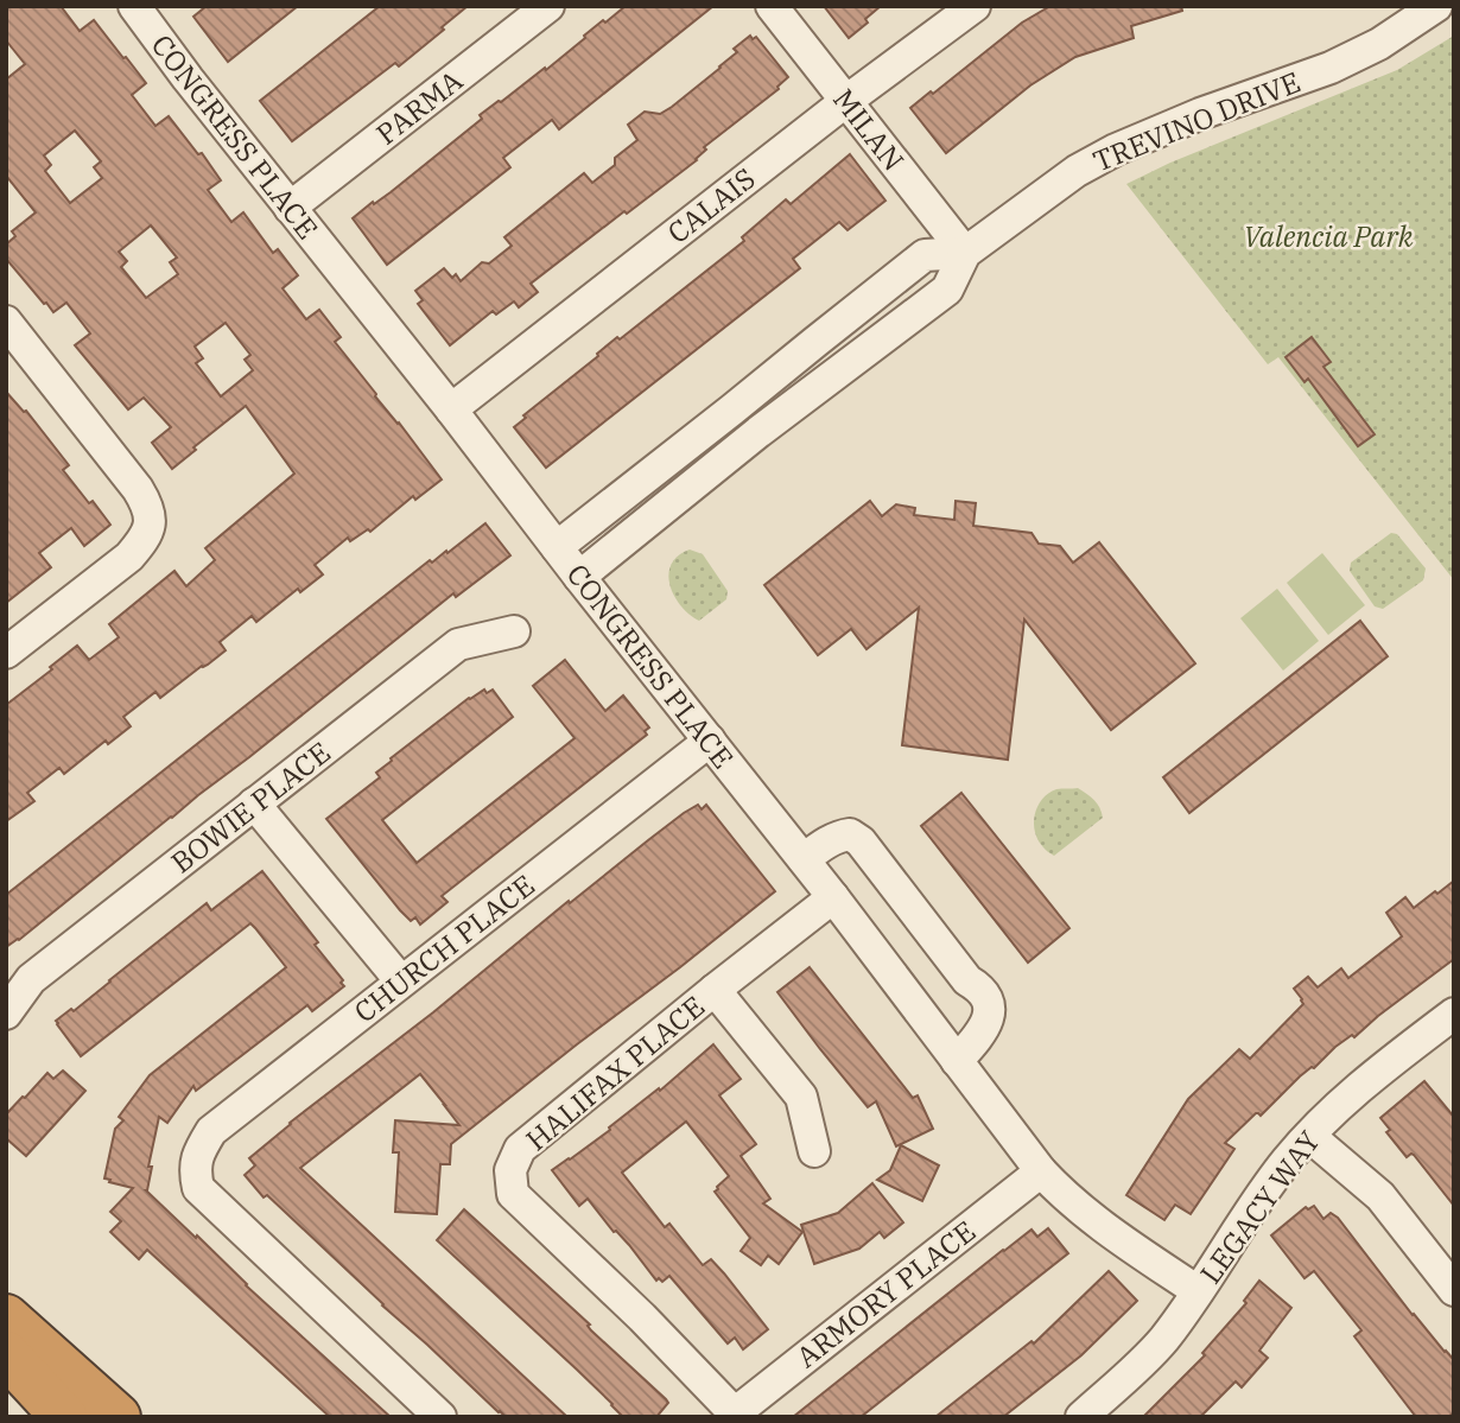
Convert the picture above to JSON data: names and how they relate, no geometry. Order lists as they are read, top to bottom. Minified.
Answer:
{"streets":{"street":["PARMA","TREVINO DRIVE","MILAN","CONGRESS PLACE","CALAIS","BOWIE PLACE","CHURCH PLACE","HALIFAX PLACE","LEGACY WAY","ARMORY PLACE"]},"crossings":[["PARMA","CONGRESS PLACE"],["TREVINO DRIVE","MILAN"],["TREVINO DRIVE","CONGRESS PLACE"],["MILAN","CALAIS"],["CONGRESS PLACE","CALAIS"],["CONGRESS PLACE","CHURCH PLACE"],["CONGRESS PLACE","HALIFAX PLACE"],["CONGRESS PLACE","LEGACY WAY"],["CONGRESS PLACE","ARMORY PLACE"],["HALIFAX PLACE","ARMORY PLACE"]],"parks":["Valencia Park"]}
